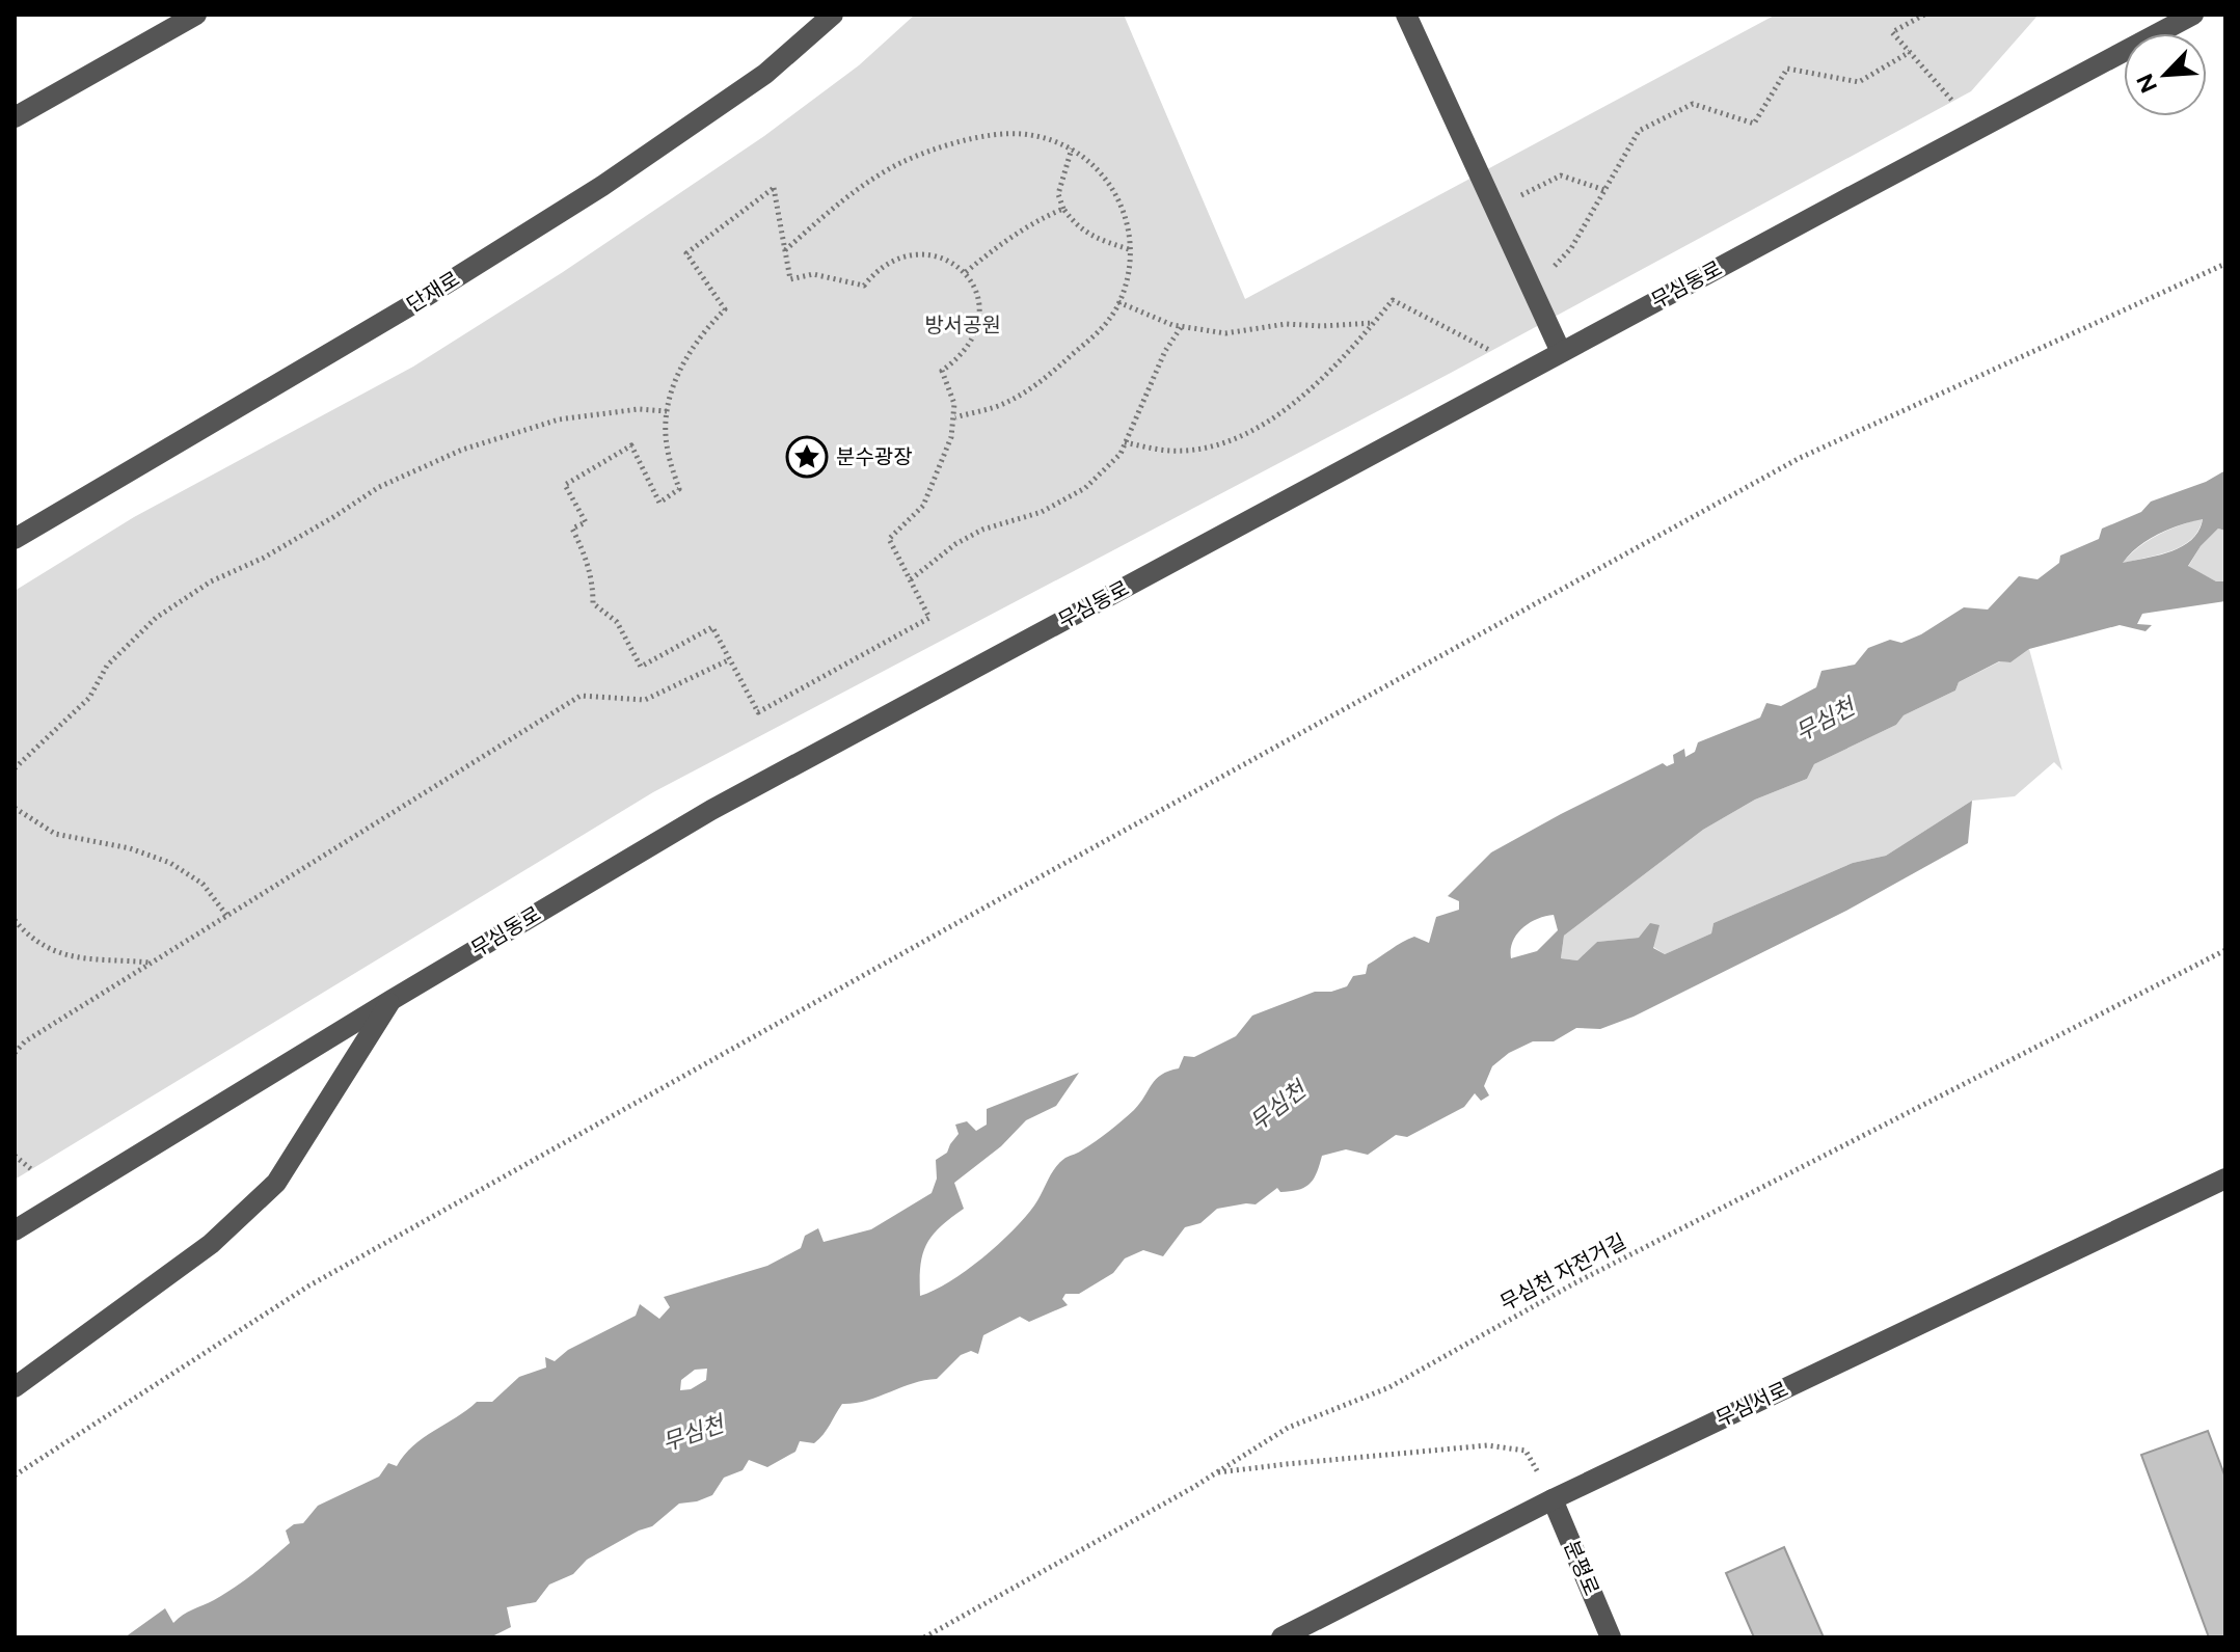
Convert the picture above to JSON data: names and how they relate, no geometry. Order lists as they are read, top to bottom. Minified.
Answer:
{"streets":{"street":["무심동로","단재로","무심서로","분평로"],"path":["무심천 자전거길"]},"crossings":[["무심서로","분평로"]],"water":["무심천"],"parks":["방서공원"],"places":{"place":["분수광장"]},"north":"bottom left"}
